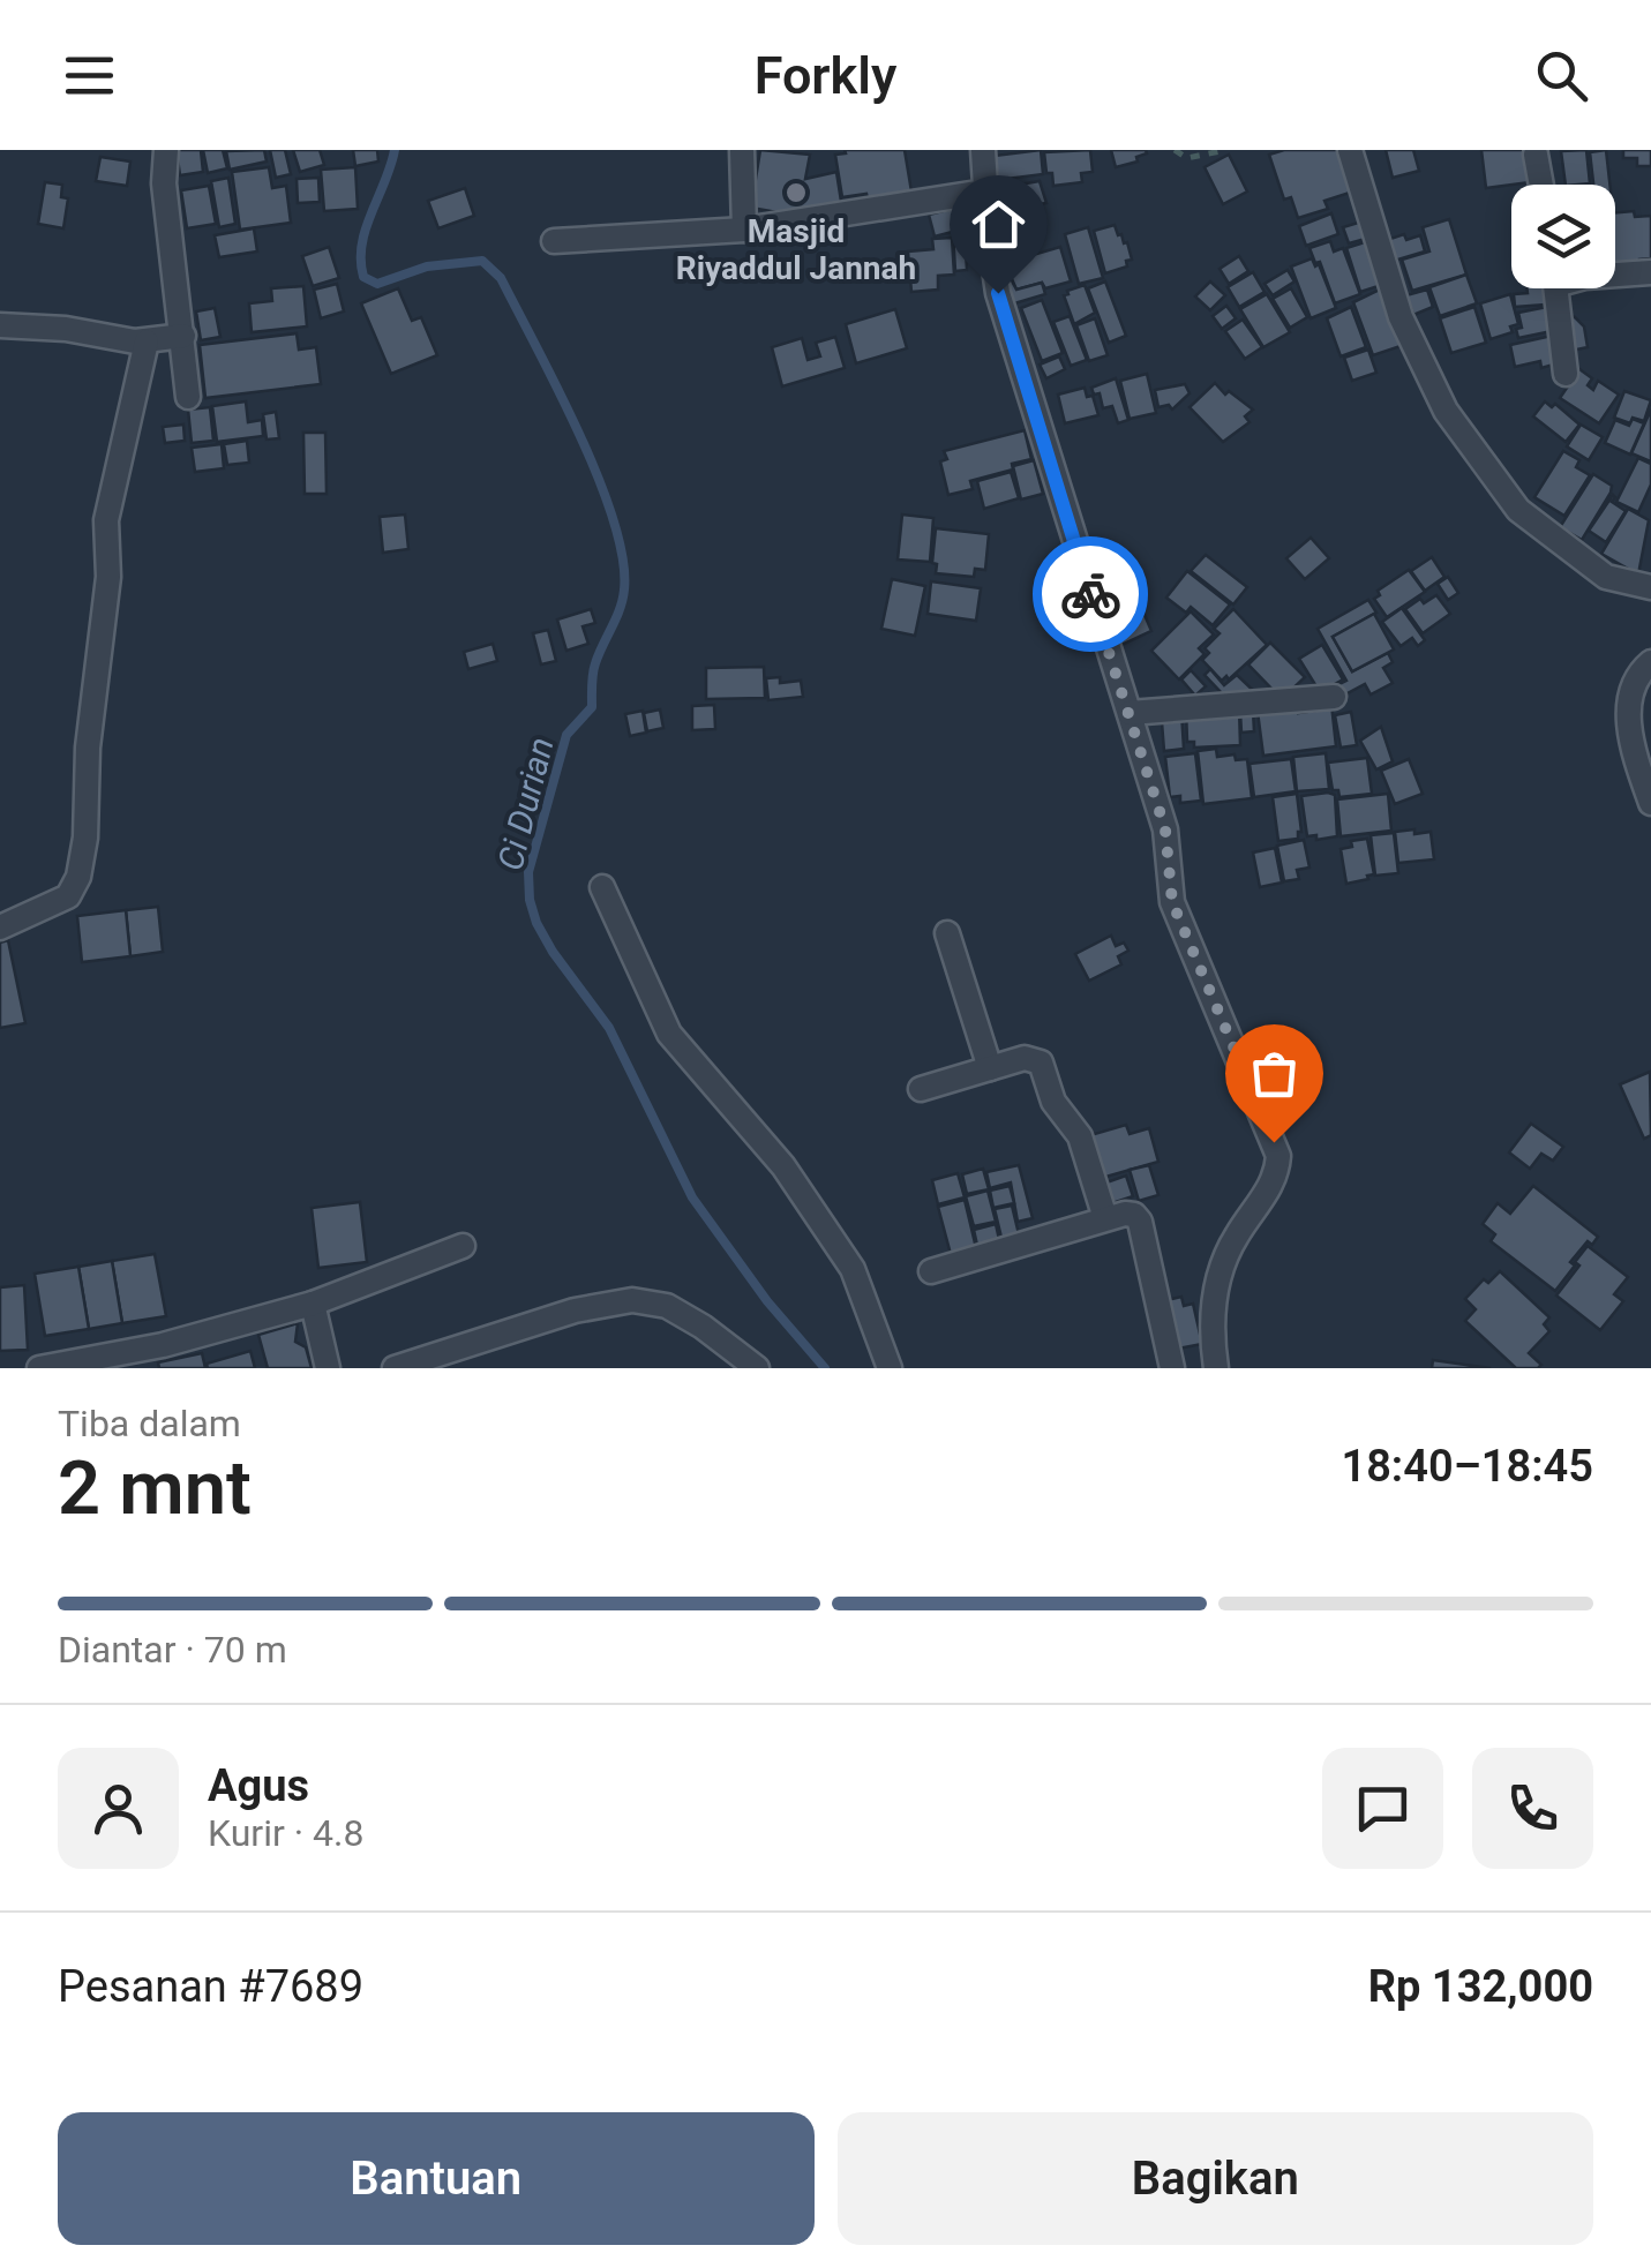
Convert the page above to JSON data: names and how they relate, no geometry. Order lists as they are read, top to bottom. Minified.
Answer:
{"water":["Ci Durian"],"places":["Masjid Riyaddul Jannah"],"page":{"header":"Forkly","heading":["2 mnt","Tiba dalam","18:40–18:45"],"panel":["Agus","Kurir · 4.8","Pesanan #7689","Rp 132,000"],"bar":"Diantar · 70 m","buttons":["Bantuan","Bagikan"]}}
